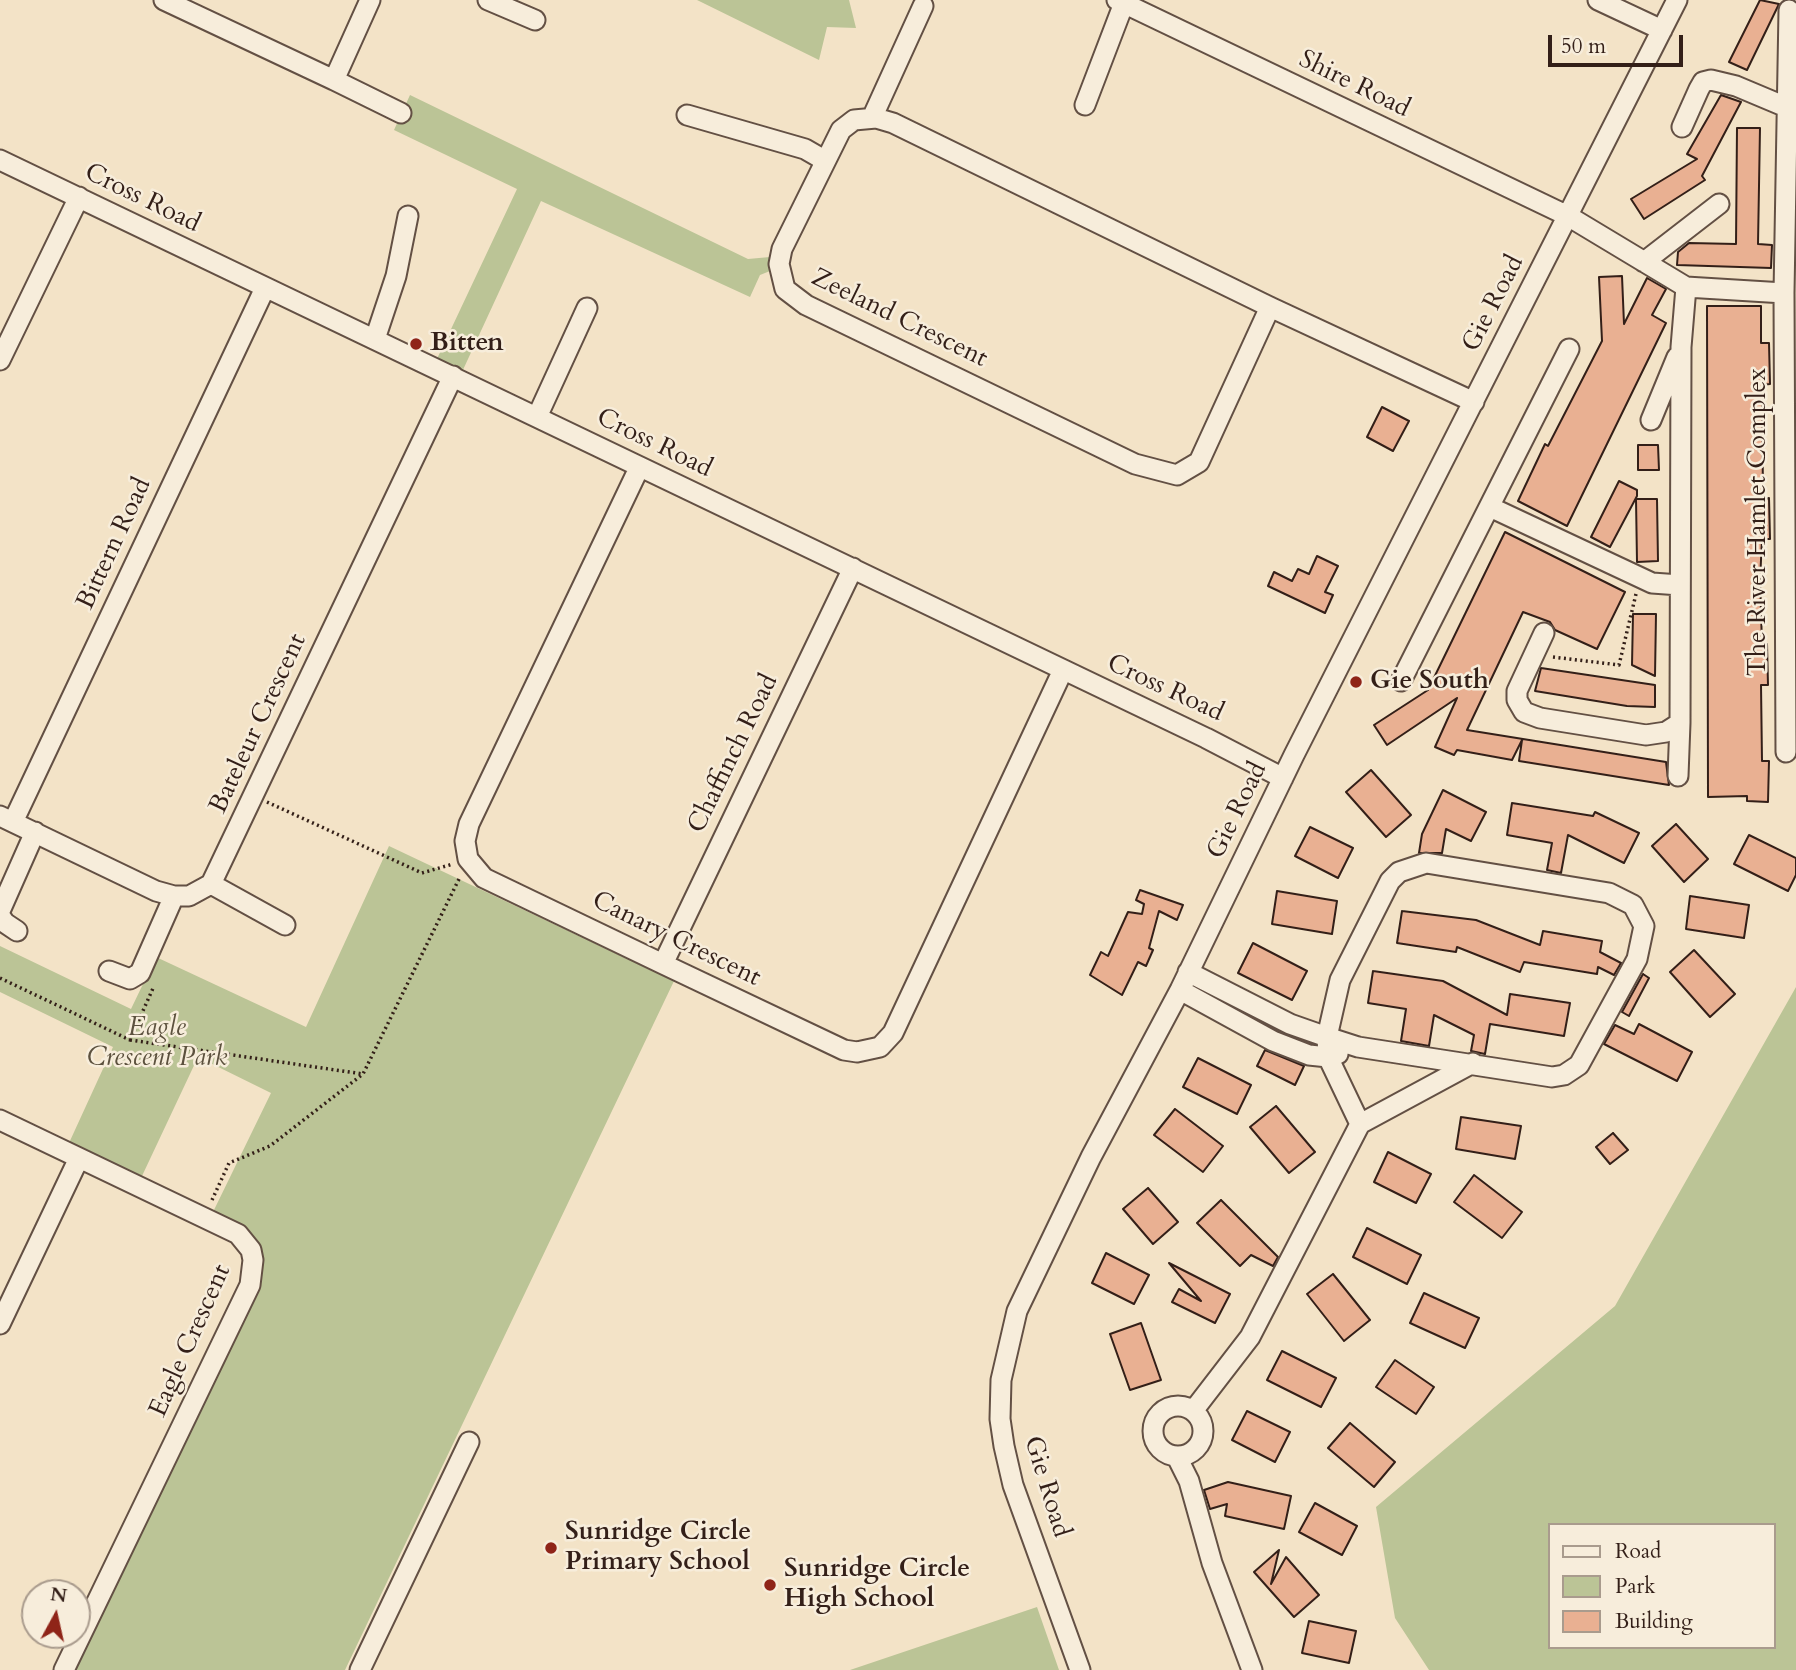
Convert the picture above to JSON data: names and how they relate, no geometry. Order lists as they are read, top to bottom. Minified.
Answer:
{"streets":{"street":["Shire Road","Cross Road","Gie Road","Zeeland Crescent","The River Hamlet Complex","Bittern Road","Bateleur Crescent","Chaffinch Road","Canary Crescent","Eagle Crescent"]},"crossings":[["Shire Road","Gie Road"],["Cross Road","Gie Road"],["Cross Road","Bittern Road"],["Cross Road","Bateleur Crescent"],["Cross Road","Chaffinch Road"],["Cross Road","Canary Crescent"],["Chaffinch Road","Canary Crescent"]],"parks":["Eagle Crescent Park"],"places":["Bitten","Gie South","Sunridge Circle Primary School","Sunridge Circle High School"],"legend":["Road","Park","Building"],"scale_bar":"50 m","north":"top"}
